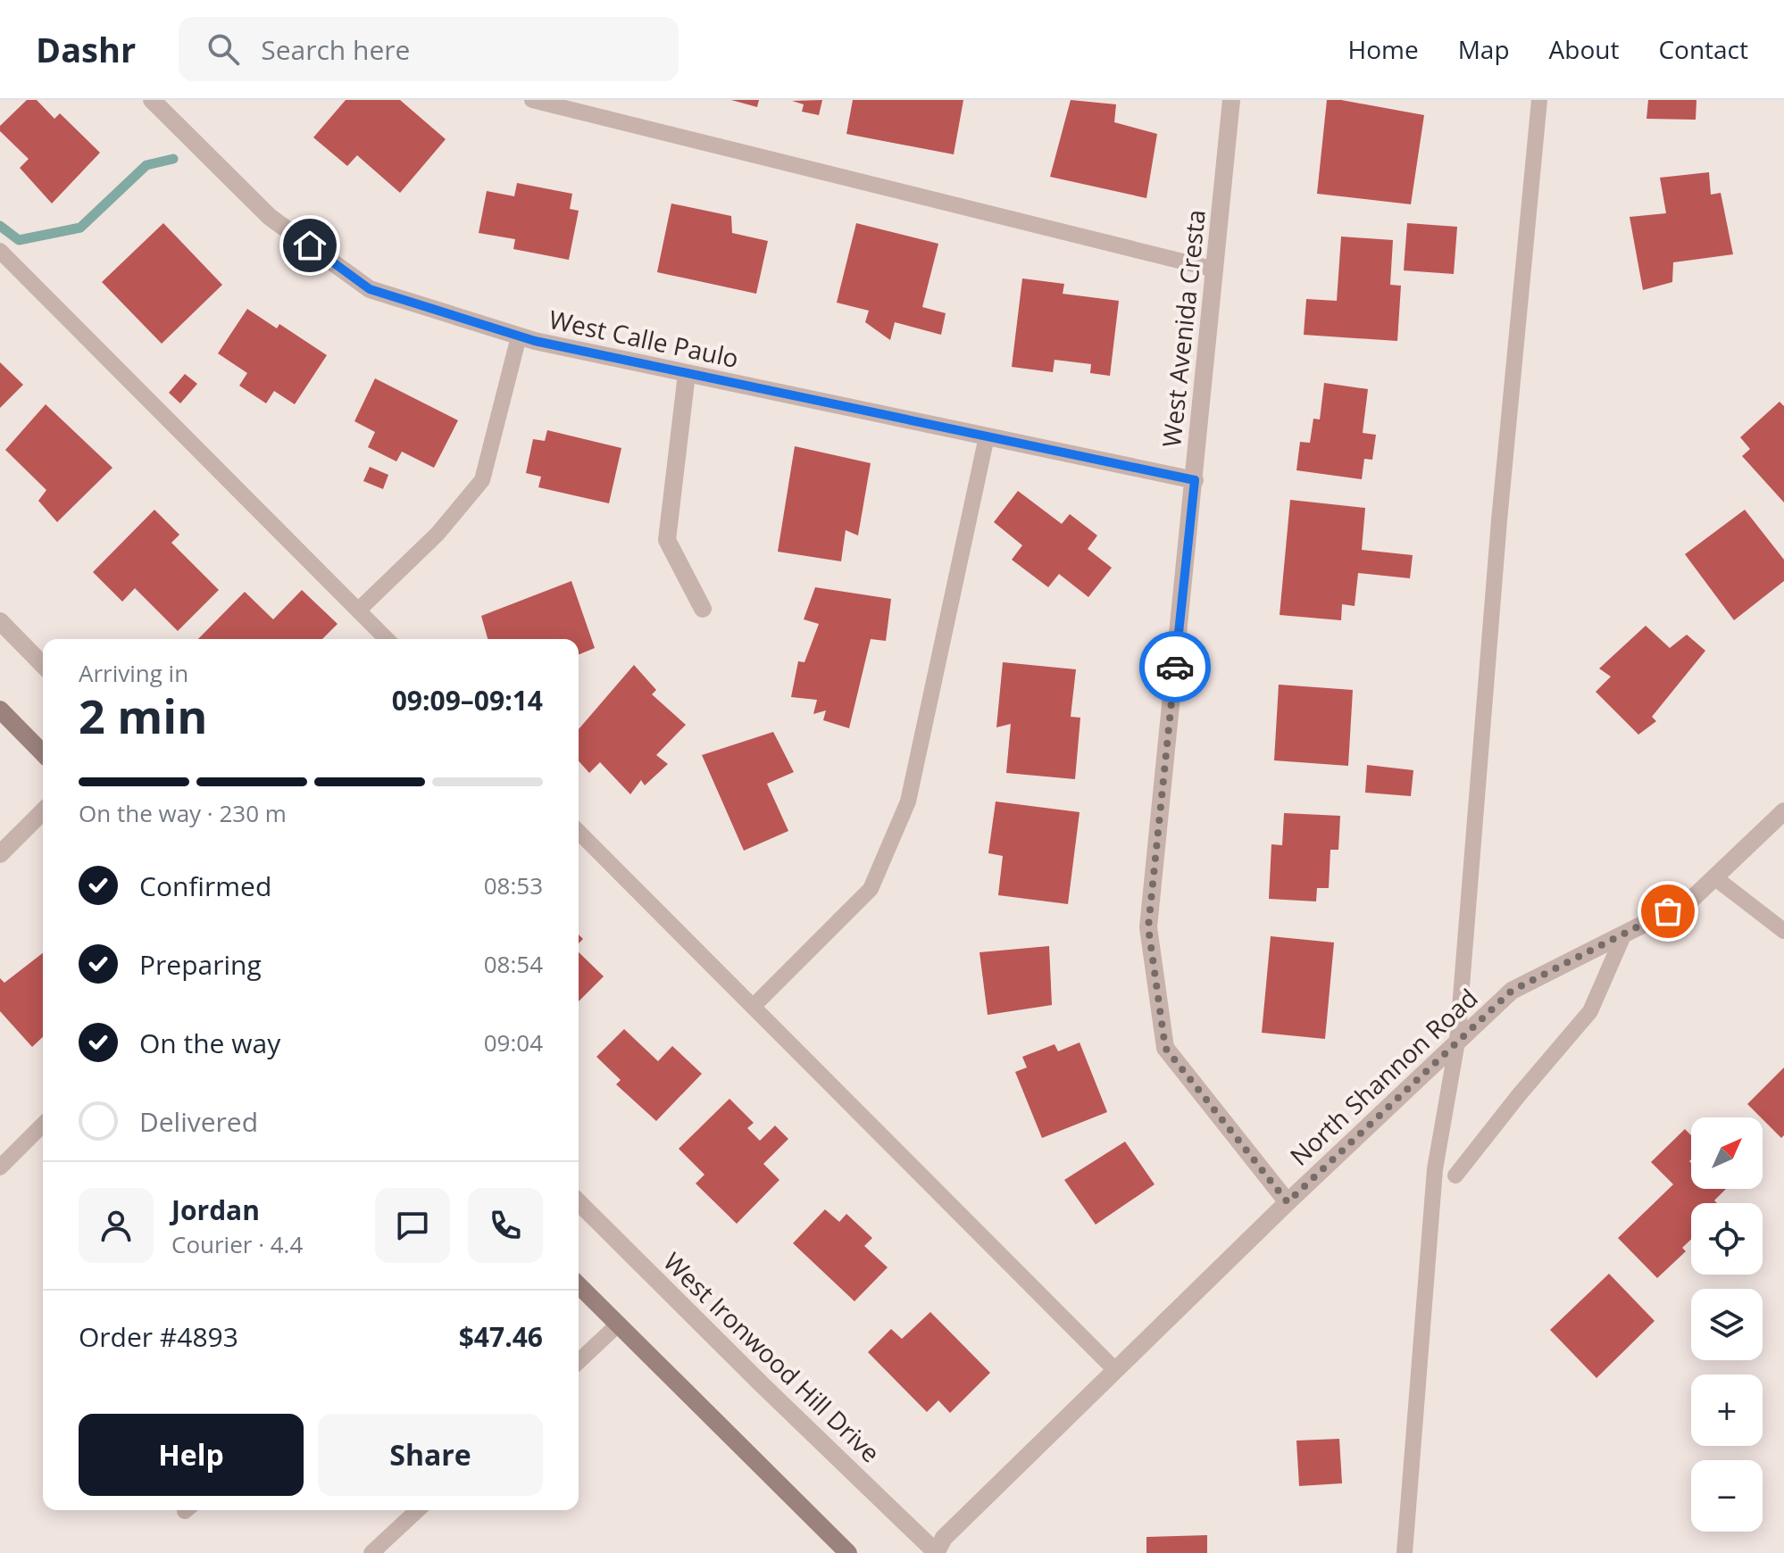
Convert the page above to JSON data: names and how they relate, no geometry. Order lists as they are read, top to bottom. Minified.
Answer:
{"streets":{"street":["West Avenida Cresta","West Calle Paulo","North Shannon Road","West Ironwood Hill Drive"]},"crossings":[["West Avenida Cresta","West Calle Paulo"],["West Avenida Cresta","North Shannon Road"],["North Shannon Road","West Ironwood Hill Drive"]],"north":"top right","page":{"header":"Dashr","search":"Search here","nav":["Home","Map","About","Contact"],"heading":["2 min","Arriving in","09:09–09:14"],"panel":["Jordan","Courier · 4.4","Order #4893","$47.46"],"bar":"On the way · 230 m","list":[["Confirmed","08:53"],["Preparing","08:54"],["On the way","09:04"],"Delivered"],"map_buttons":["+","−"],"buttons":["Help","Share"]}}
